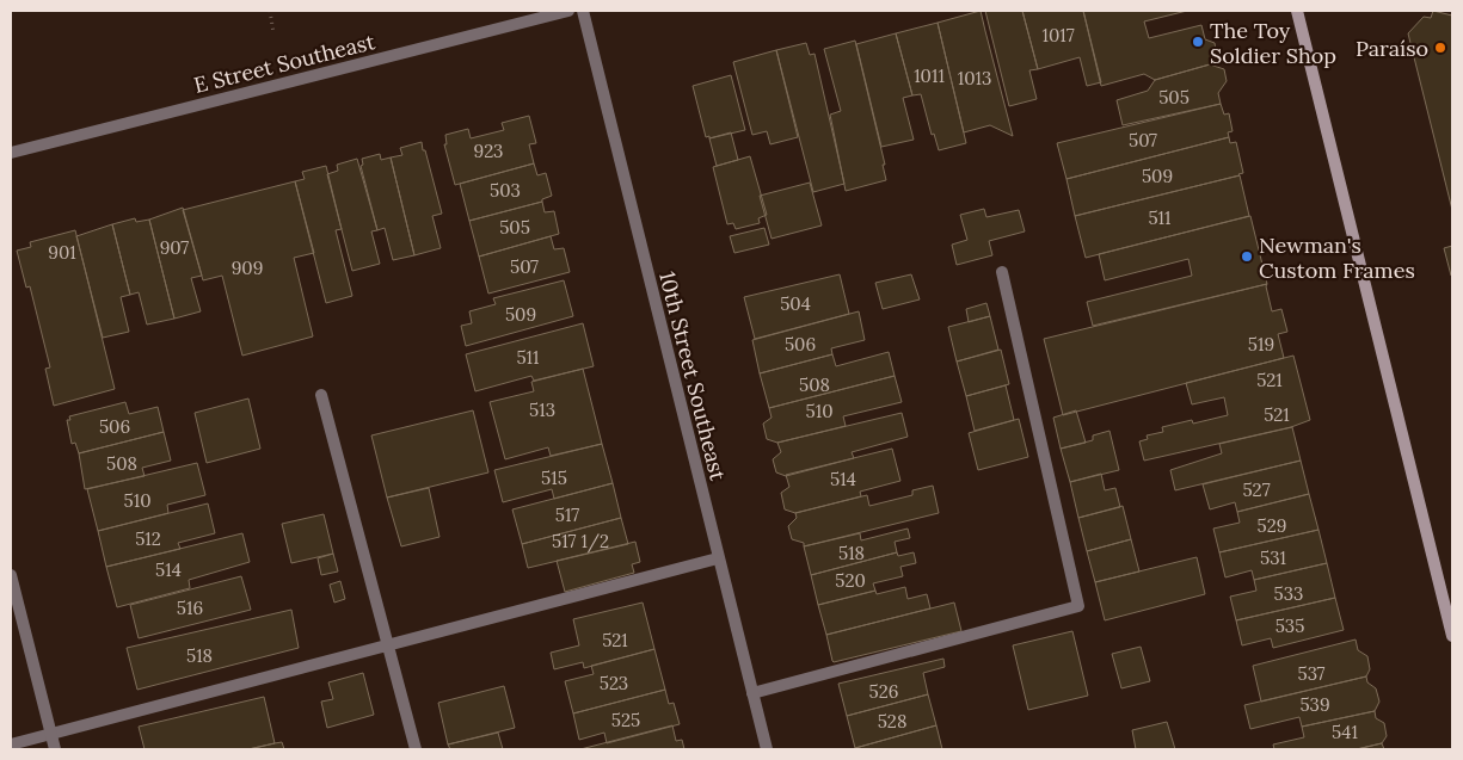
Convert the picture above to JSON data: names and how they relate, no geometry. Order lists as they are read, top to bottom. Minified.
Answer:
{"streets":{"street":["E Street Southeast","10th Street Southeast"]},"places":["The Toy Soldier Shop","Paraíso","Newman's Custom Frames"],"house_numbers":["1017","1011","1013","505","507","923","509","503","511","505","907","901","507","909","504","509","506","519","511","521","508","513","510","521","506","508","515","514","527","510","517","529","512","517 1/2","518","531","514","520","533","516","535","521","518","537","523","526","539","525","528","541"]}
